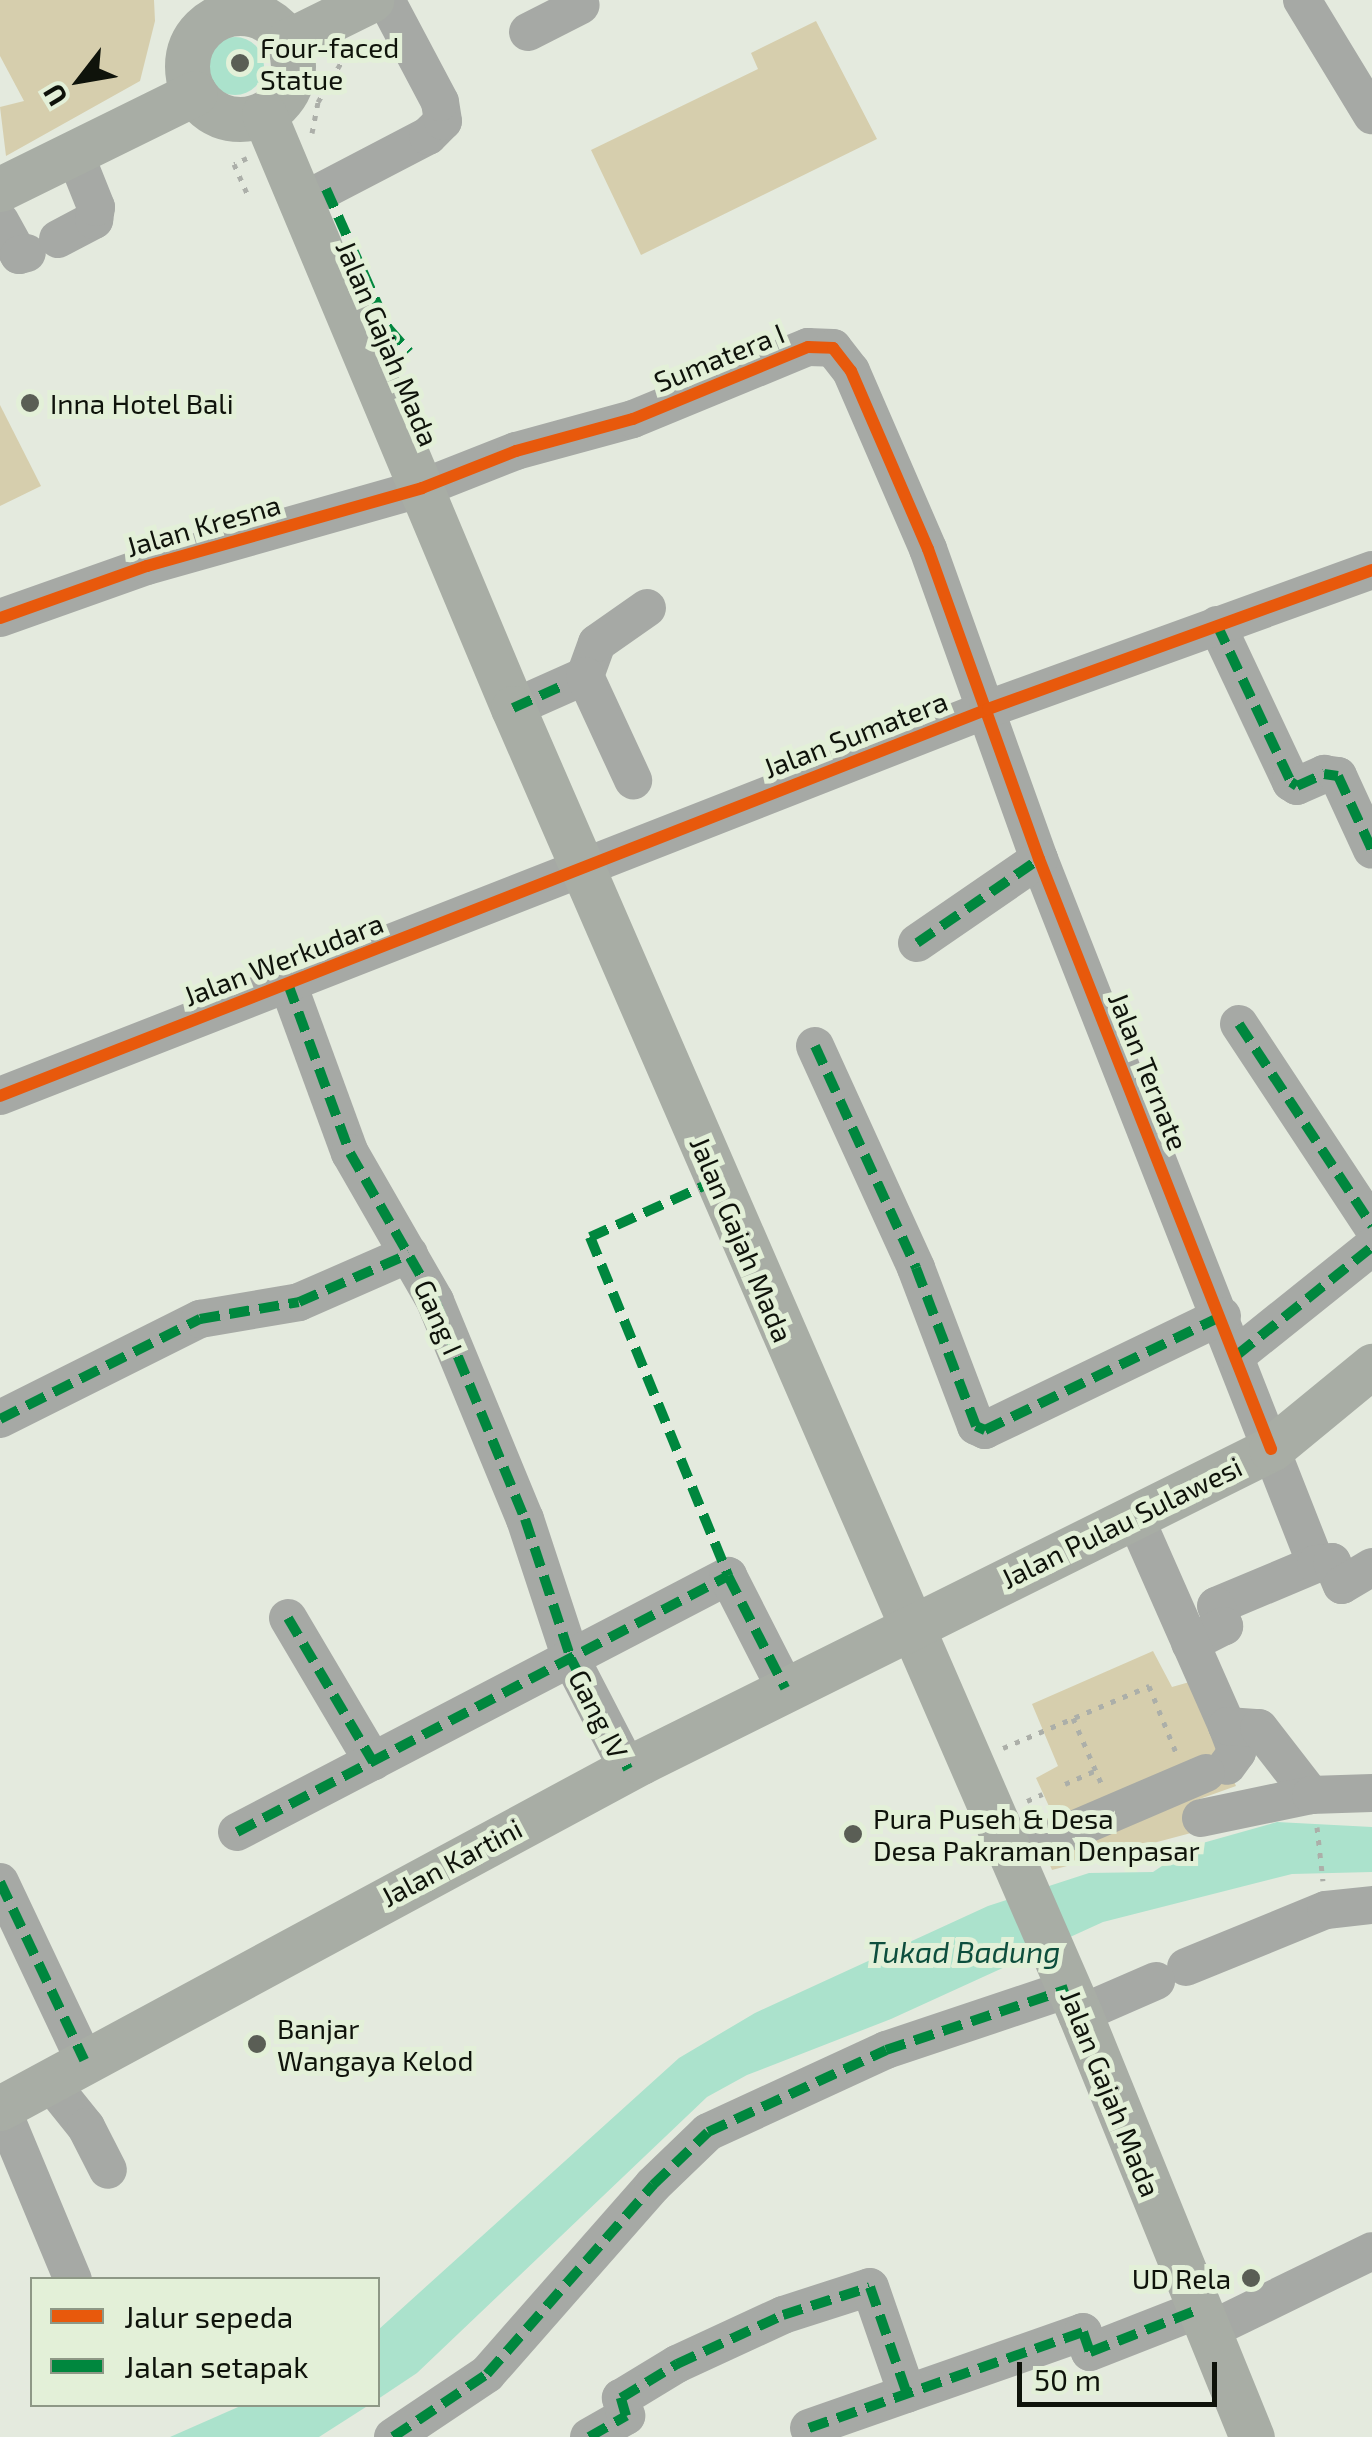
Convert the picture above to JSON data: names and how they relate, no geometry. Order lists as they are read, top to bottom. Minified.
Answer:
{"streets":{"main road":["Jalan Gajah Mada","Jalan Pulau Sulawesi","Jalan Kartini"],"street":["Sumatera I","Jalan Kresna","Jalan Sumatera","Jalan Werkudara","Jalan Ternate","Gang I","Gang IV"]},"crossings":[["Jalan Gajah Mada","Sumatera I"],["Jalan Gajah Mada","Jalan Kresna"],["Jalan Gajah Mada","Jalan Sumatera"],["Jalan Gajah Mada","Jalan Werkudara"],["Jalan Gajah Mada","Jalan Pulau Sulawesi"],["Jalan Gajah Mada","Jalan Kartini"],["Sumatera I","Jalan Kresna"],["Sumatera I","Jalan Sumatera"],["Sumatera I","Jalan Ternate"],["Jalan Sumatera","Jalan Werkudara"],["Jalan Sumatera","Jalan Ternate"],["Jalan Werkudara","Gang I"],["Jalan Ternate","Jalan Pulau Sulawesi"],["Gang I","Gang IV"],["Jalan Pulau Sulawesi","Jalan Kartini"],["Gang IV","Jalan Kartini"]],"water":["Tukad Badung"],"places":["Four-faced Statue","Inna Hotel Bali","Pura Puseh & Desa Desa Pakraman Denpasar","Banjar Wangaya Kelod","UD Rela"],"legend":["Jalur sepeda","Jalan setapak"],"scale_bar":"50 m","north":"bottom left"}
